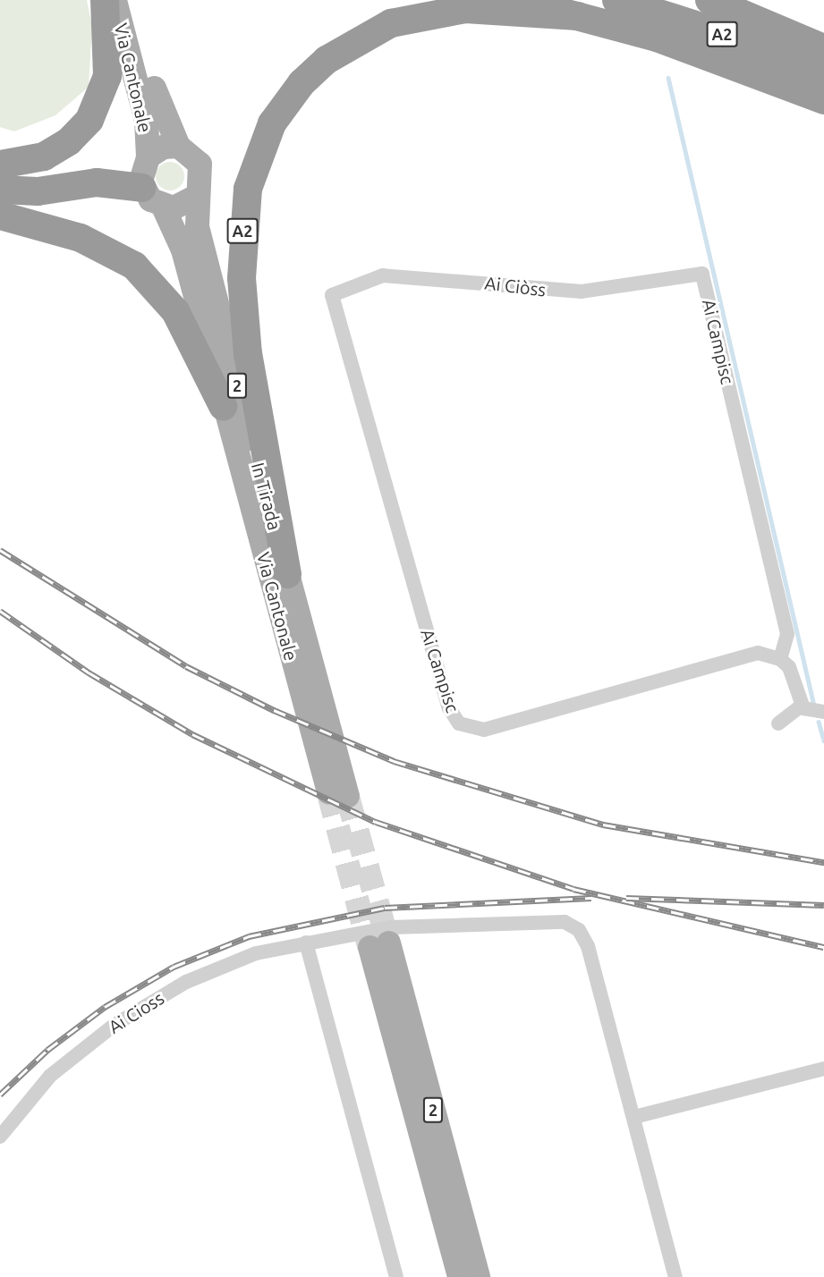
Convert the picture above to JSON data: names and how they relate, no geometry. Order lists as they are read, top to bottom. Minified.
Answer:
{"streets":{"highway":["A2"],"main road":["Via Cantonale","2","In Tirada"],"street":["Ai Ciòss","Ai Campisc","Ai Cioss"]},"crossings":[["A2","In Tirada"],["Via Cantonale","In Tirada"],["Ai Ciòss","Ai Campisc"]]}
